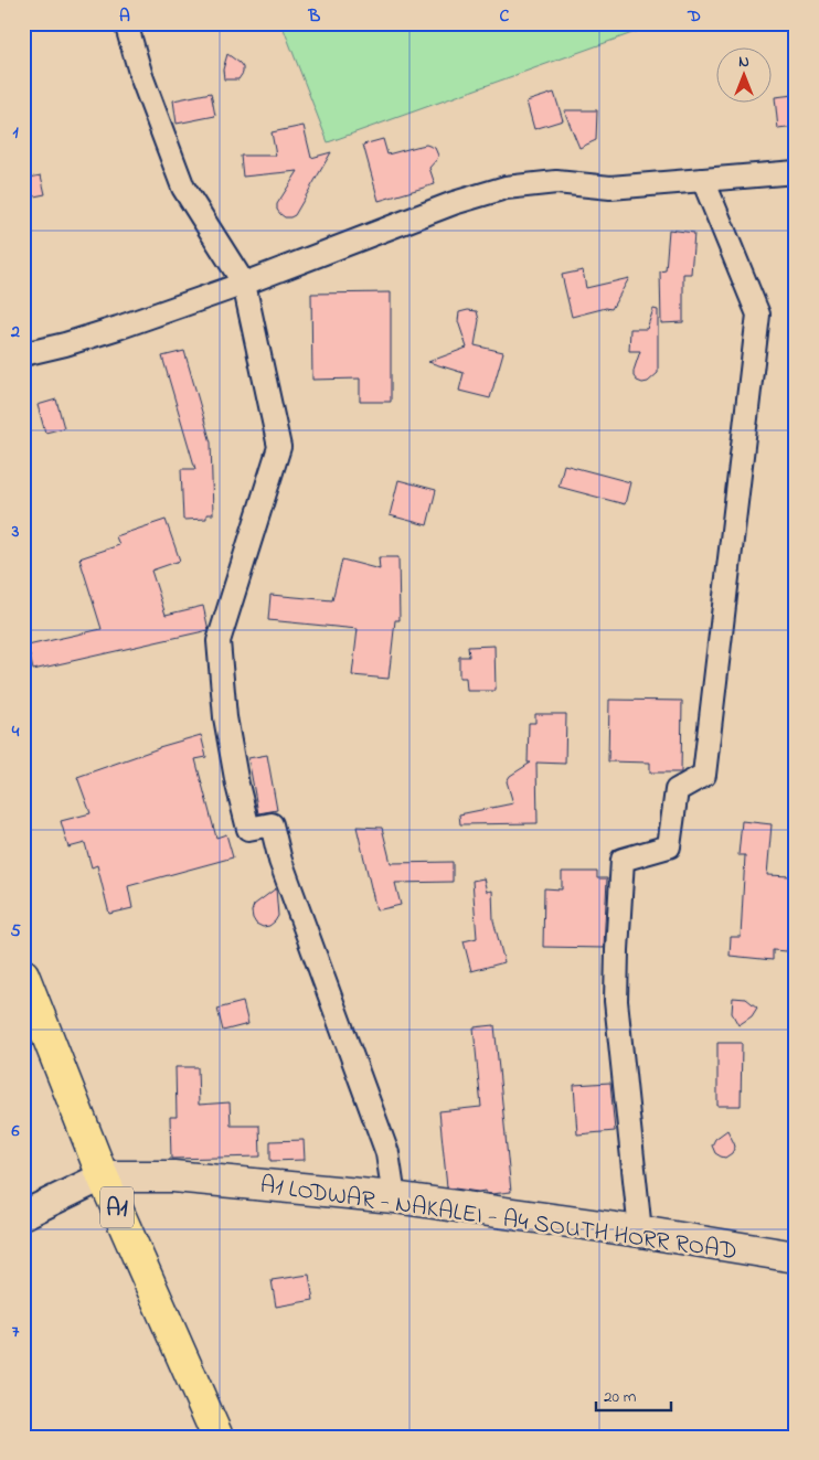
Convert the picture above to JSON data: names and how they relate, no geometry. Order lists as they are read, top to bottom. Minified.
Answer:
{"streets":{"highway":["A1"],"main road":["A1 LODWAR - NAKALEI - A4 SOUTH HORR ROAD"]},"crossings":[["A1","A1 LODWAR - NAKALEI - A4 SOUTH HORR ROAD"]],"scale_bar":"20 m","north":"top","grid":{"columns":["A","B","C","D"],"rows":["1","2","3","4","5","6","7"]}}
